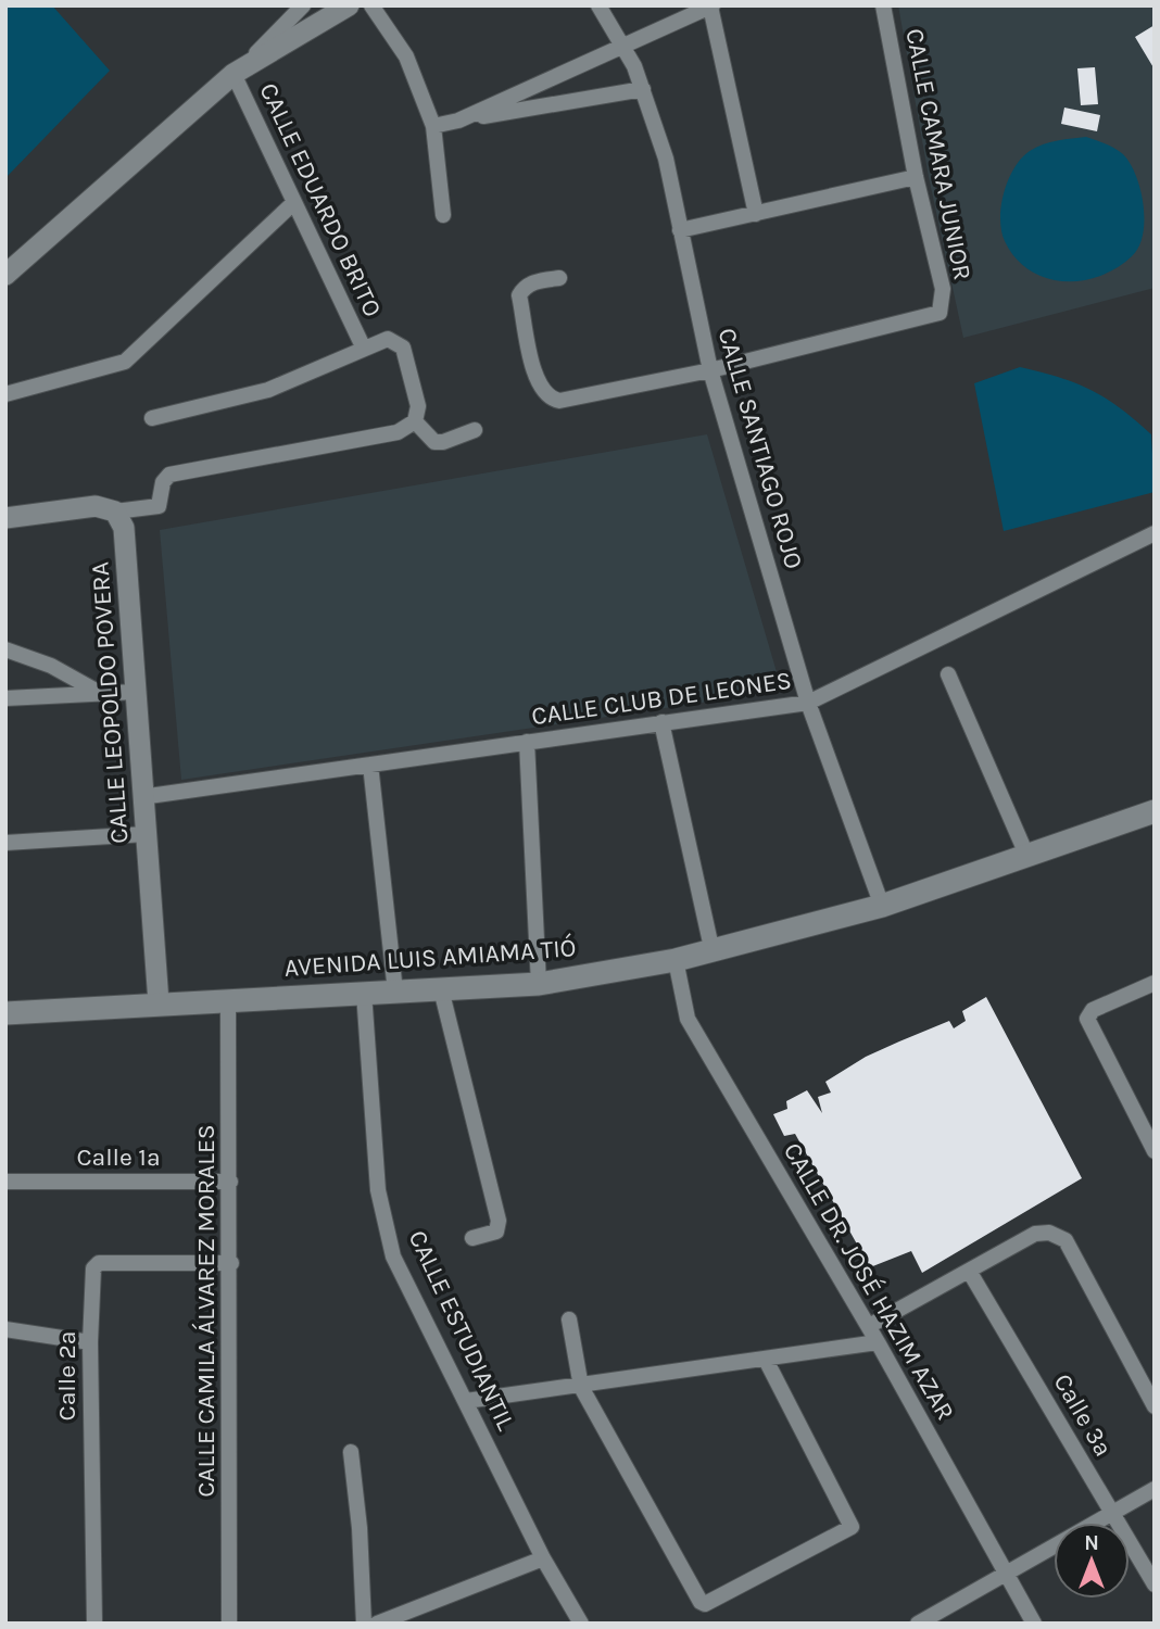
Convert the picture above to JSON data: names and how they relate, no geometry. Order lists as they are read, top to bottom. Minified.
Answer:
{"streets":{"main road":["AVENIDA LUIS AMIAMA TIÓ"],"street":["CALLE CAMARA JUNIOR","CALLE EDUARDO BRITO","CALLE SANTIAGO ROJO","CALLE CLUB DE LEONES","CALLE LEOPOLDO POVERA","Calle 1ª","CALLE DR. JOSÉ HAZIM AZAR","CALLE CAMILA ÁLVAREZ MORALES","CALLE ESTUDIANTIL","Calle 2ª","Calle 3ª"]},"crossings":[["CALLE CAMARA JUNIOR","CALLE SANTIAGO ROJO"],["CALLE SANTIAGO ROJO","CALLE CLUB DE LEONES"],["CALLE SANTIAGO ROJO","AVENIDA LUIS AMIAMA TIÓ"],["CALLE CLUB DE LEONES","CALLE LEOPOLDO POVERA"],["CALLE LEOPOLDO POVERA","AVENIDA LUIS AMIAMA TIÓ"],["AVENIDA LUIS AMIAMA TIÓ","CALLE DR. JOSÉ HAZIM AZAR"],["AVENIDA LUIS AMIAMA TIÓ","CALLE CAMILA ÁLVAREZ MORALES"],["AVENIDA LUIS AMIAMA TIÓ","CALLE ESTUDIANTIL"],["Calle 1ª","CALLE CAMILA ÁLVAREZ MORALES"],["CALLE CAMILA ÁLVAREZ MORALES","Calle 2ª"]],"north":"top"}
